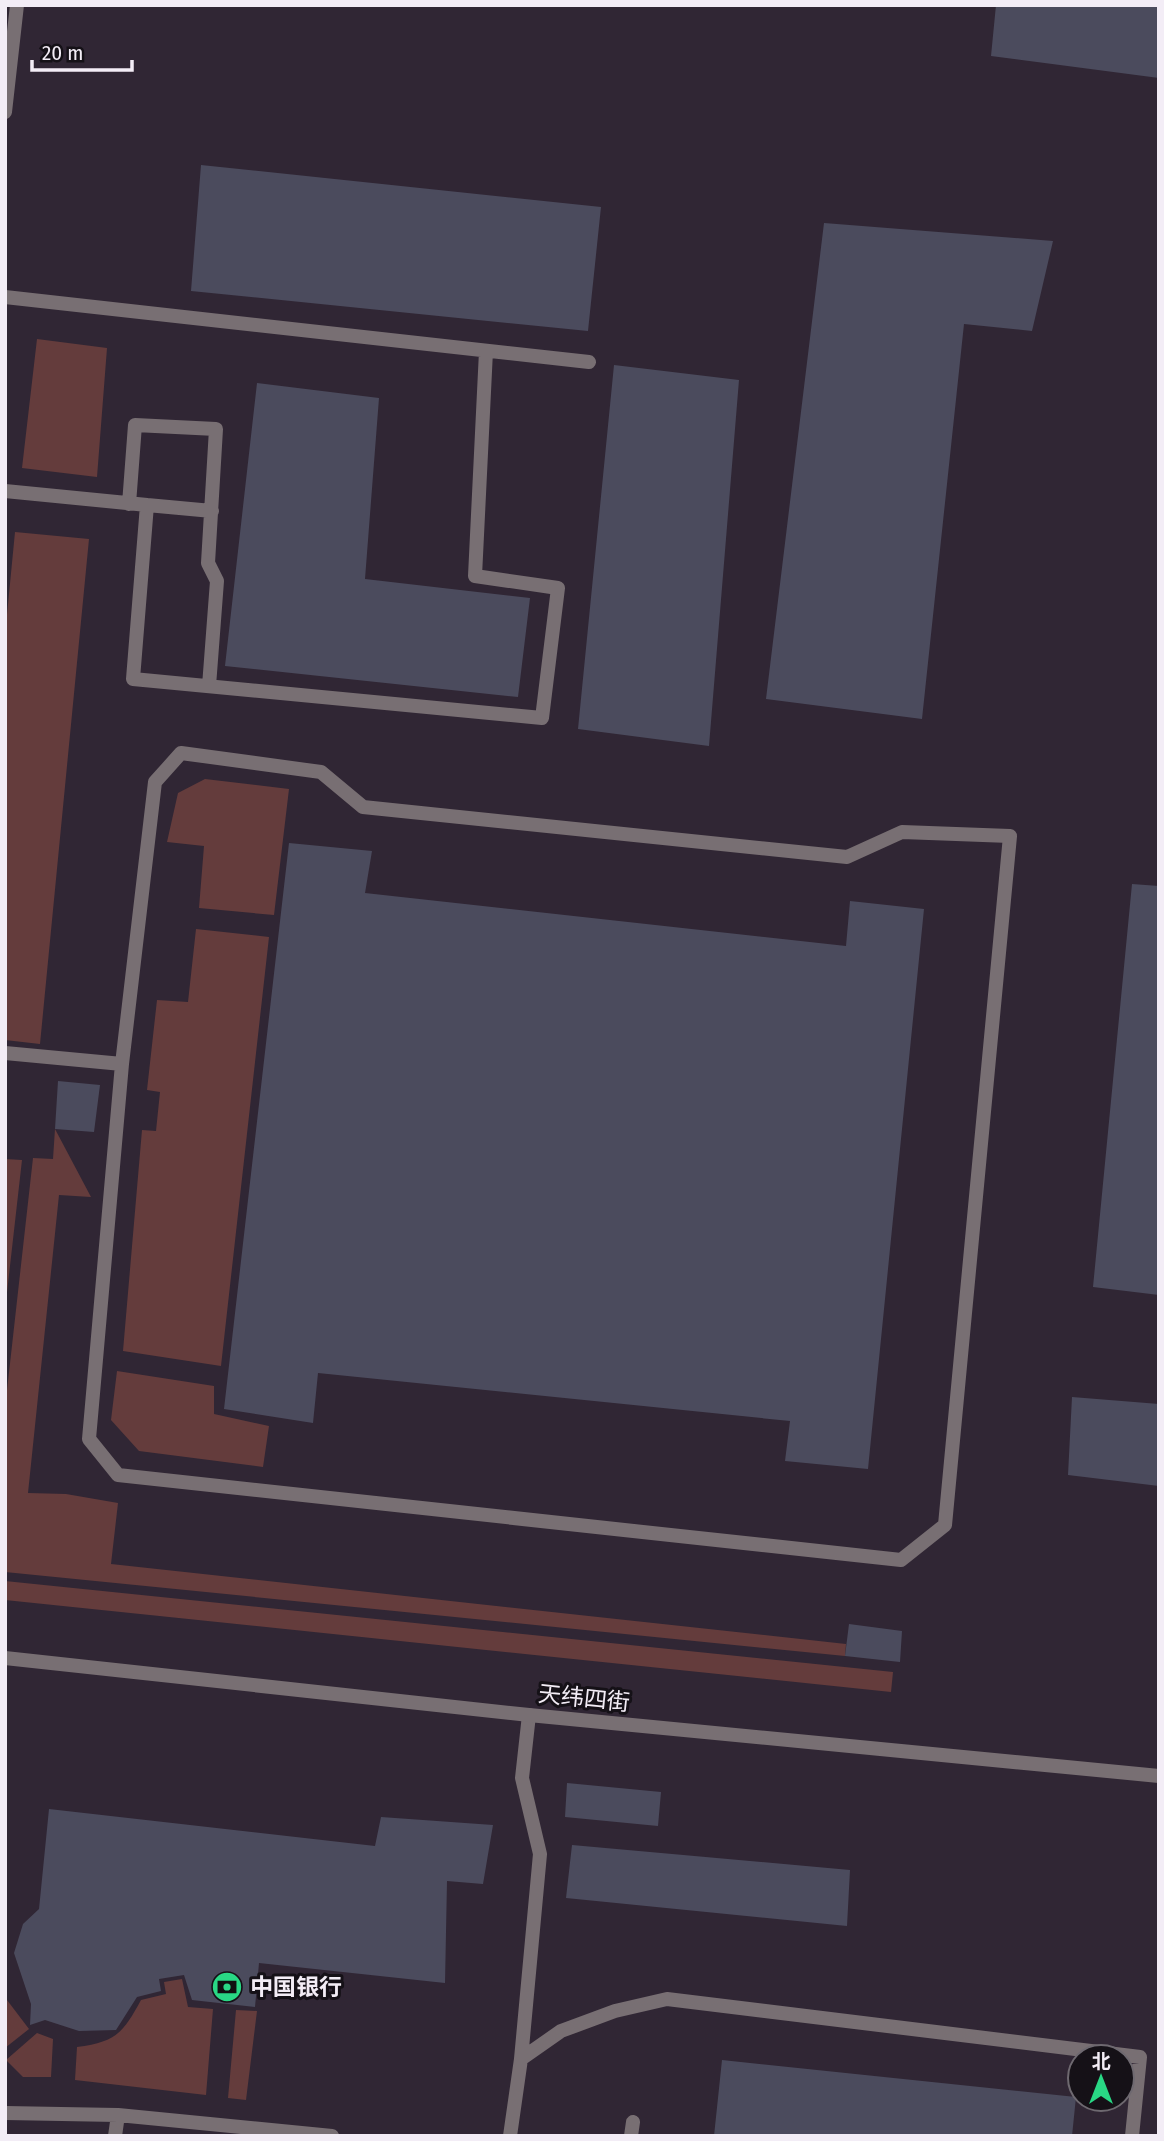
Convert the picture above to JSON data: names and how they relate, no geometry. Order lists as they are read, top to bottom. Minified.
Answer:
{"streets":{"street":["天纬四街"]},"places":{"bank":["中国银行"]},"scale_bar":"20 m","north":"top"}
